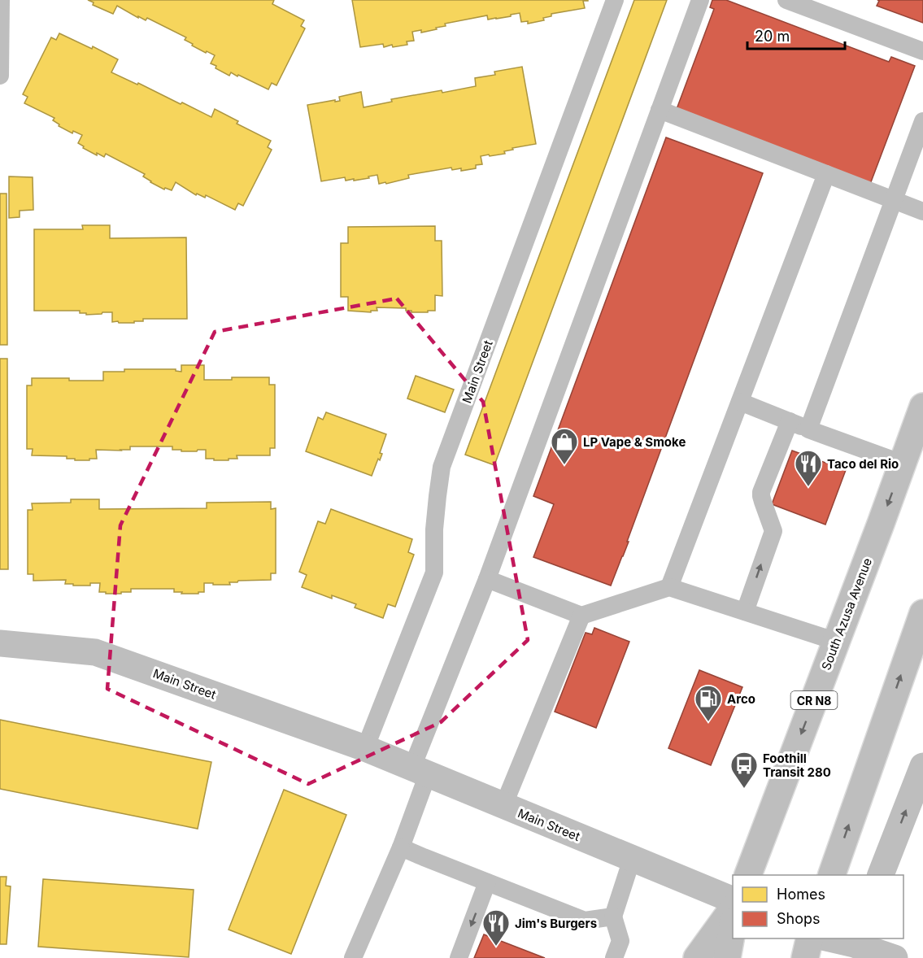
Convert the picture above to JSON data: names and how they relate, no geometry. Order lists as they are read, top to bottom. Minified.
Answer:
{"streets":{"street":["Main Street","South Azusa Avenue","CR N8"]},"places":{"shop":["LP Vape & Smoke"],"restaurant":["Taco del Rio","Jim's Burgers"],"fuel station":["Arco"],"bus stop":["Foothill Transit 280"]},"legend":["Homes","Shops"],"scale_bar":"20 m"}
